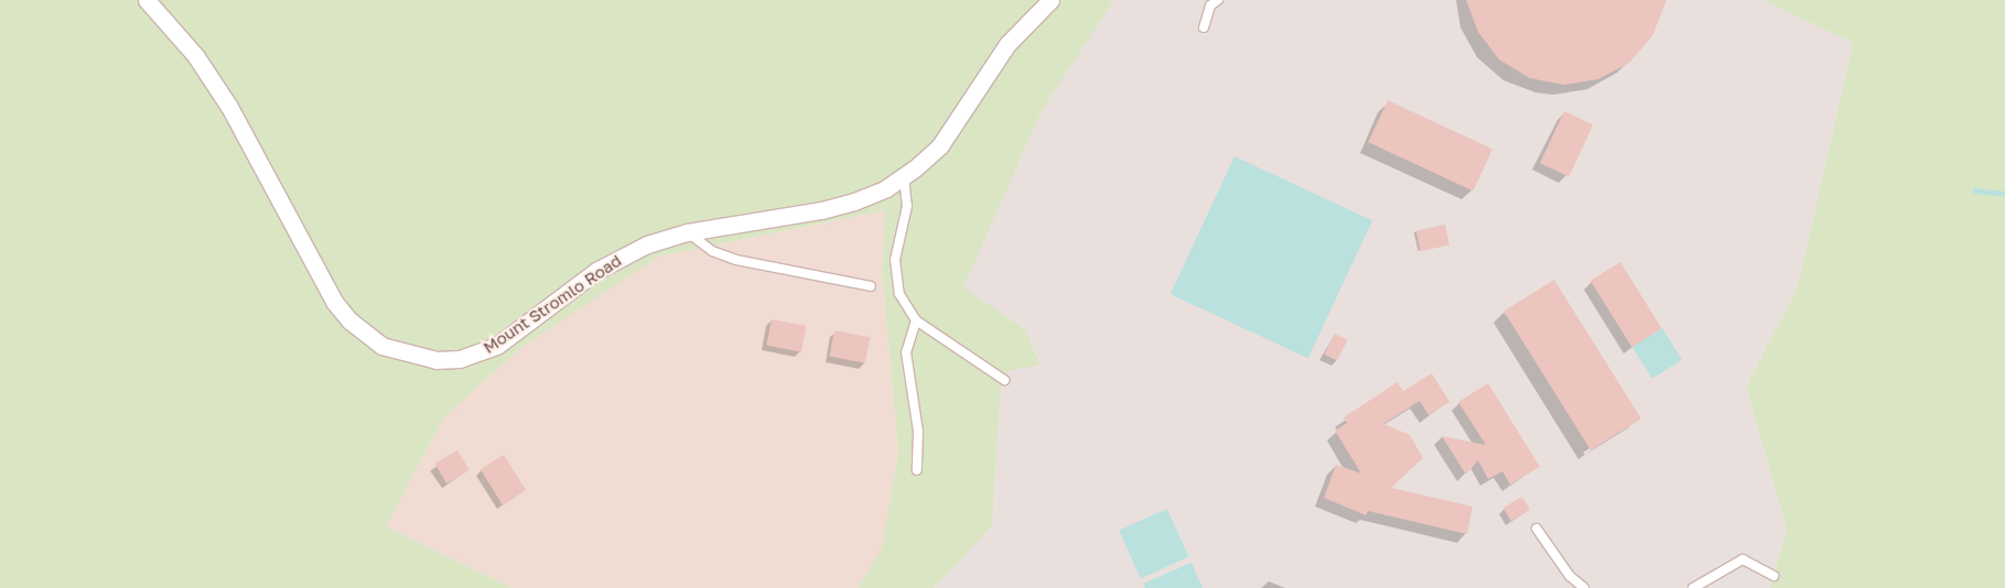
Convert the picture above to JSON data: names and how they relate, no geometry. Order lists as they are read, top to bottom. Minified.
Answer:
{"streets":{"street":["Mount Stromlo Road"]}}
